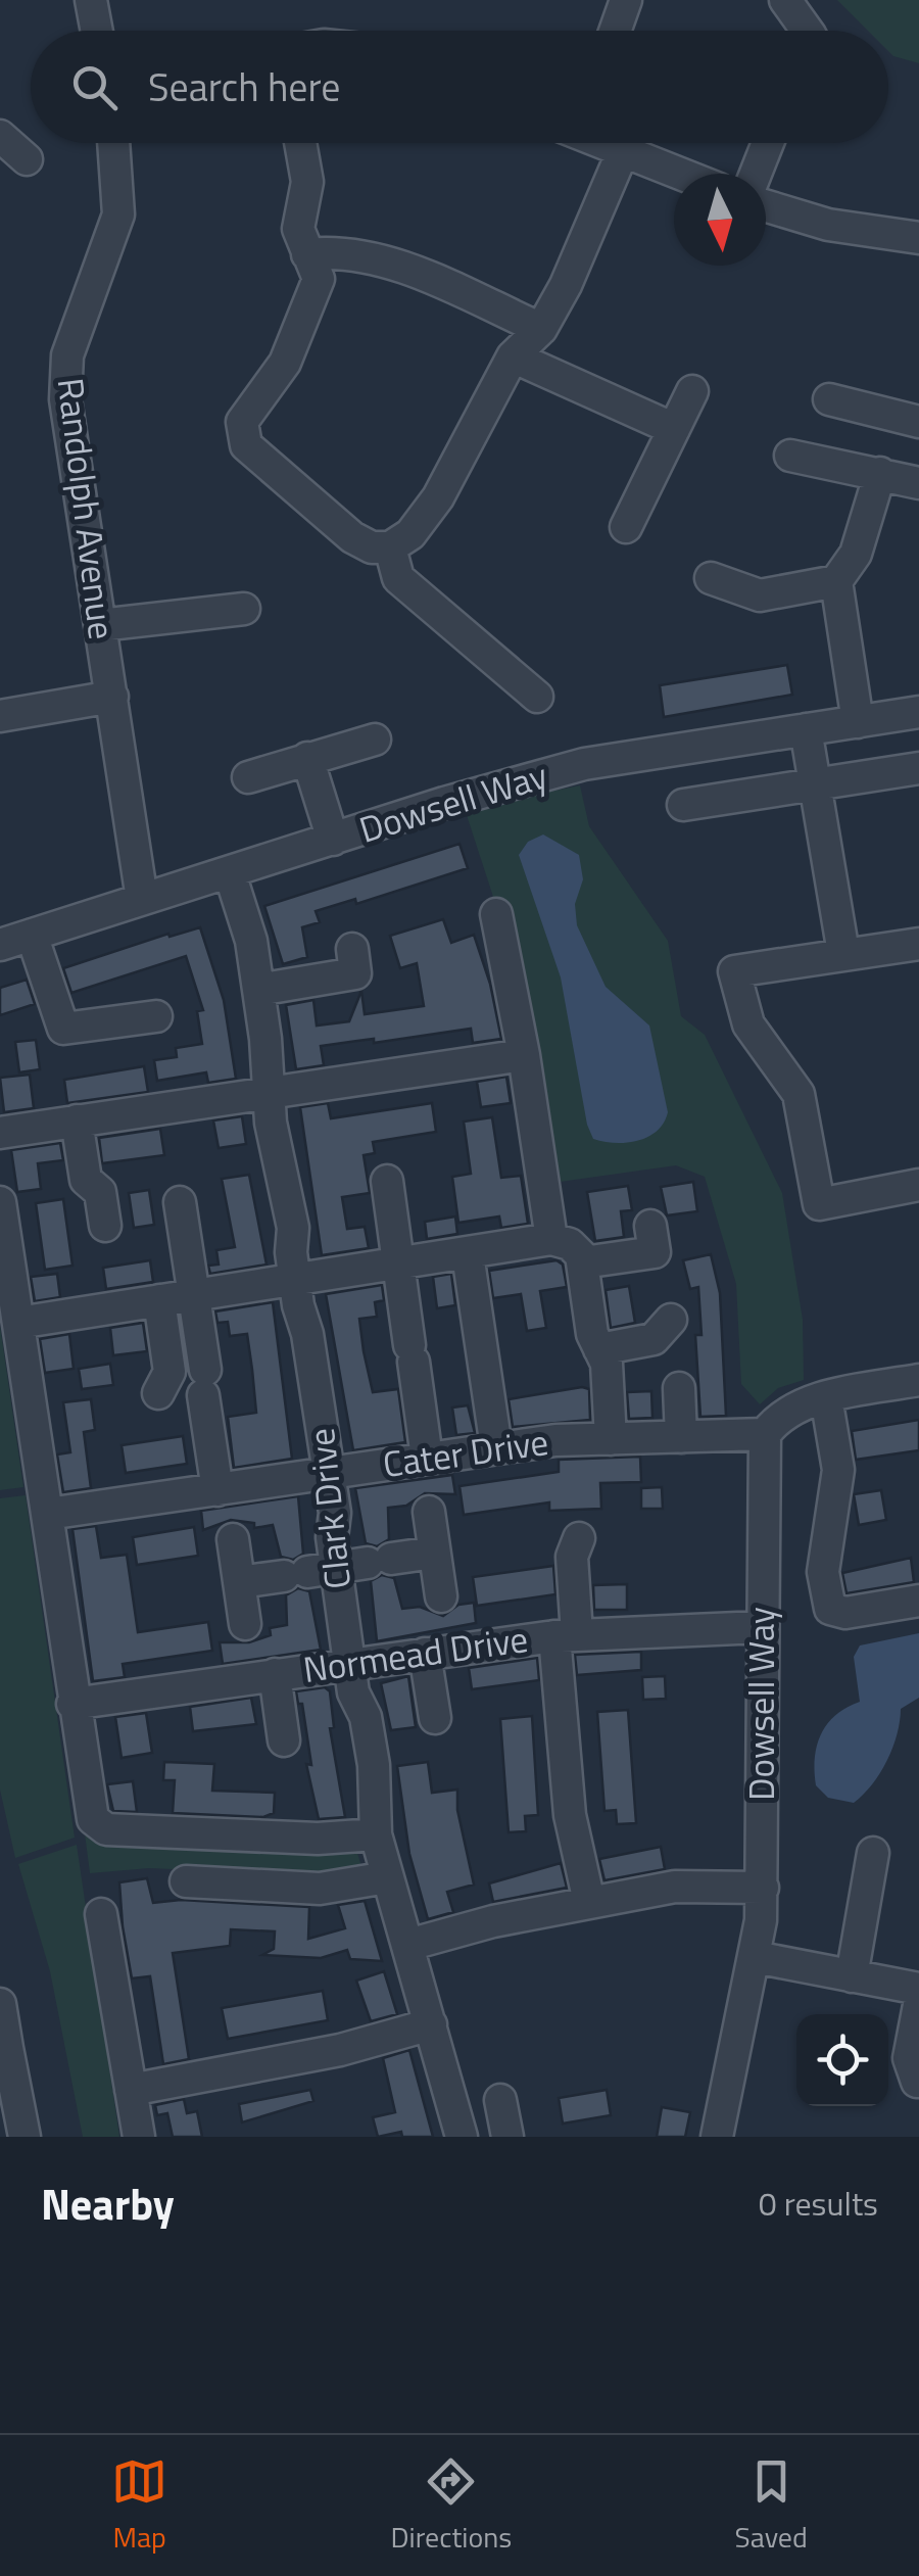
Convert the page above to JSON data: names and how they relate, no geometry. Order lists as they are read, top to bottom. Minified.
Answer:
{"streets":{"street":["Randolph Avenue","Dowsell Way","Cater Drive","Clark Drive","Normead Drive"]},"crossings":[["Randolph Avenue","Dowsell Way"],["Dowsell Way","Cater Drive"],["Dowsell Way","Clark Drive"],["Dowsell Way","Normead Drive"],["Cater Drive","Clark Drive"],["Clark Drive","Normead Drive"]],"north":"bottom","page":{"search":"Search here","heading":["Nearby","0 results"],"nav":["Map","Directions","Saved"]}}
